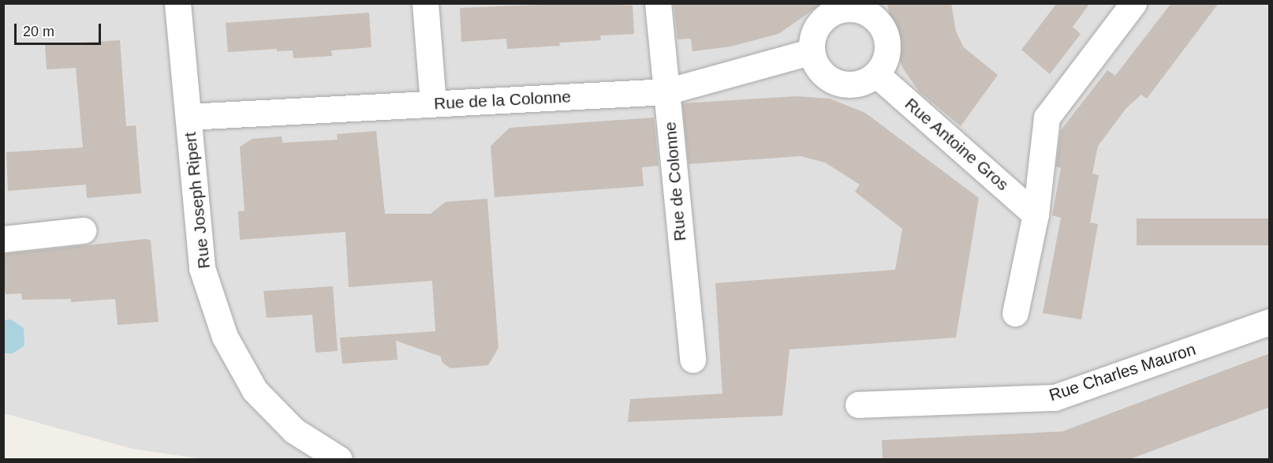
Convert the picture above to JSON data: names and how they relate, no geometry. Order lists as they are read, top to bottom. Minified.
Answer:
{"streets":{"street":["Rue de la Colonne","Rue Antoine Gros","Rue de Colonne","Rue Joseph Ripert","Rue Charles Mauron"]},"crossings":[["Rue de la Colonne","Rue Antoine Gros"],["Rue de la Colonne","Rue de Colonne"],["Rue de la Colonne","Rue Joseph Ripert"]],"scale_bar":"20 m"}
